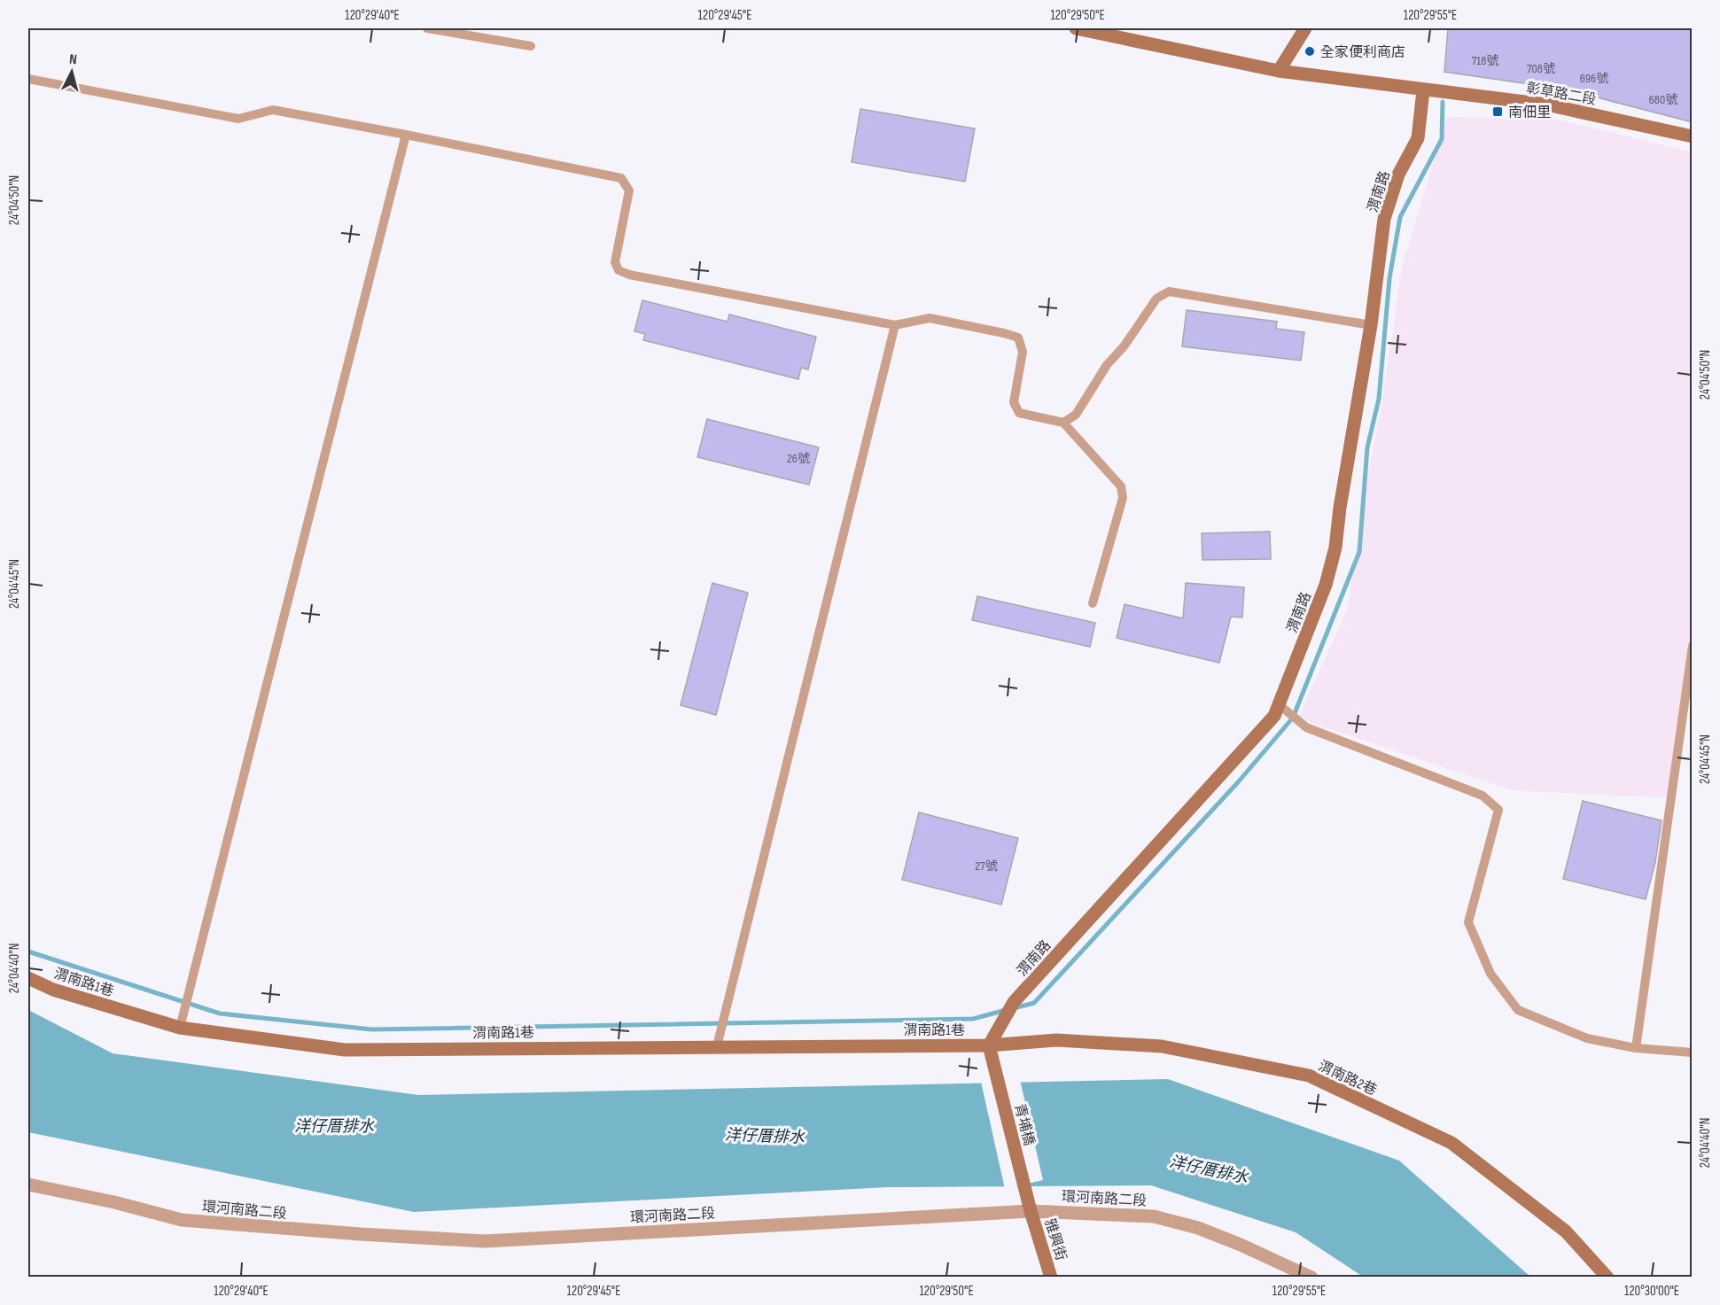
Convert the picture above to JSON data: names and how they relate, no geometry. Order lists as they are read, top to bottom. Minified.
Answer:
{"streets":{"street":["彰草路二段","渭南路","渭南路1巷","渭南路2巷","青埔橋","環河南路二段","雅興街"]},"crossings":[["彰草路二段","渭南路"],["渭南路","渭南路1巷"],["渭南路","渭南路2巷"],["渭南路","青埔橋"],["渭南路1巷","渭南路2巷"],["渭南路1巷","青埔橋"],["渭南路2巷","青埔橋"],["青埔橋","環河南路二段"],["青埔橋","雅興街"],["環河南路二段","雅興街"]],"water":["洋仔厝排水"],"places":{"other":["全家便利商店"],"transit":["南佃里"]},"house_numbers":["718號","708號","696號","680號","26號","27號"],"north":"top","coordinates":["120°29'40\"E","120°29'45\"E","120°29'50\"E","120°29'55\"E","24°04'50\"N","24°04'45\"N","24°04'40\"N","120°30'00\"E"]}
